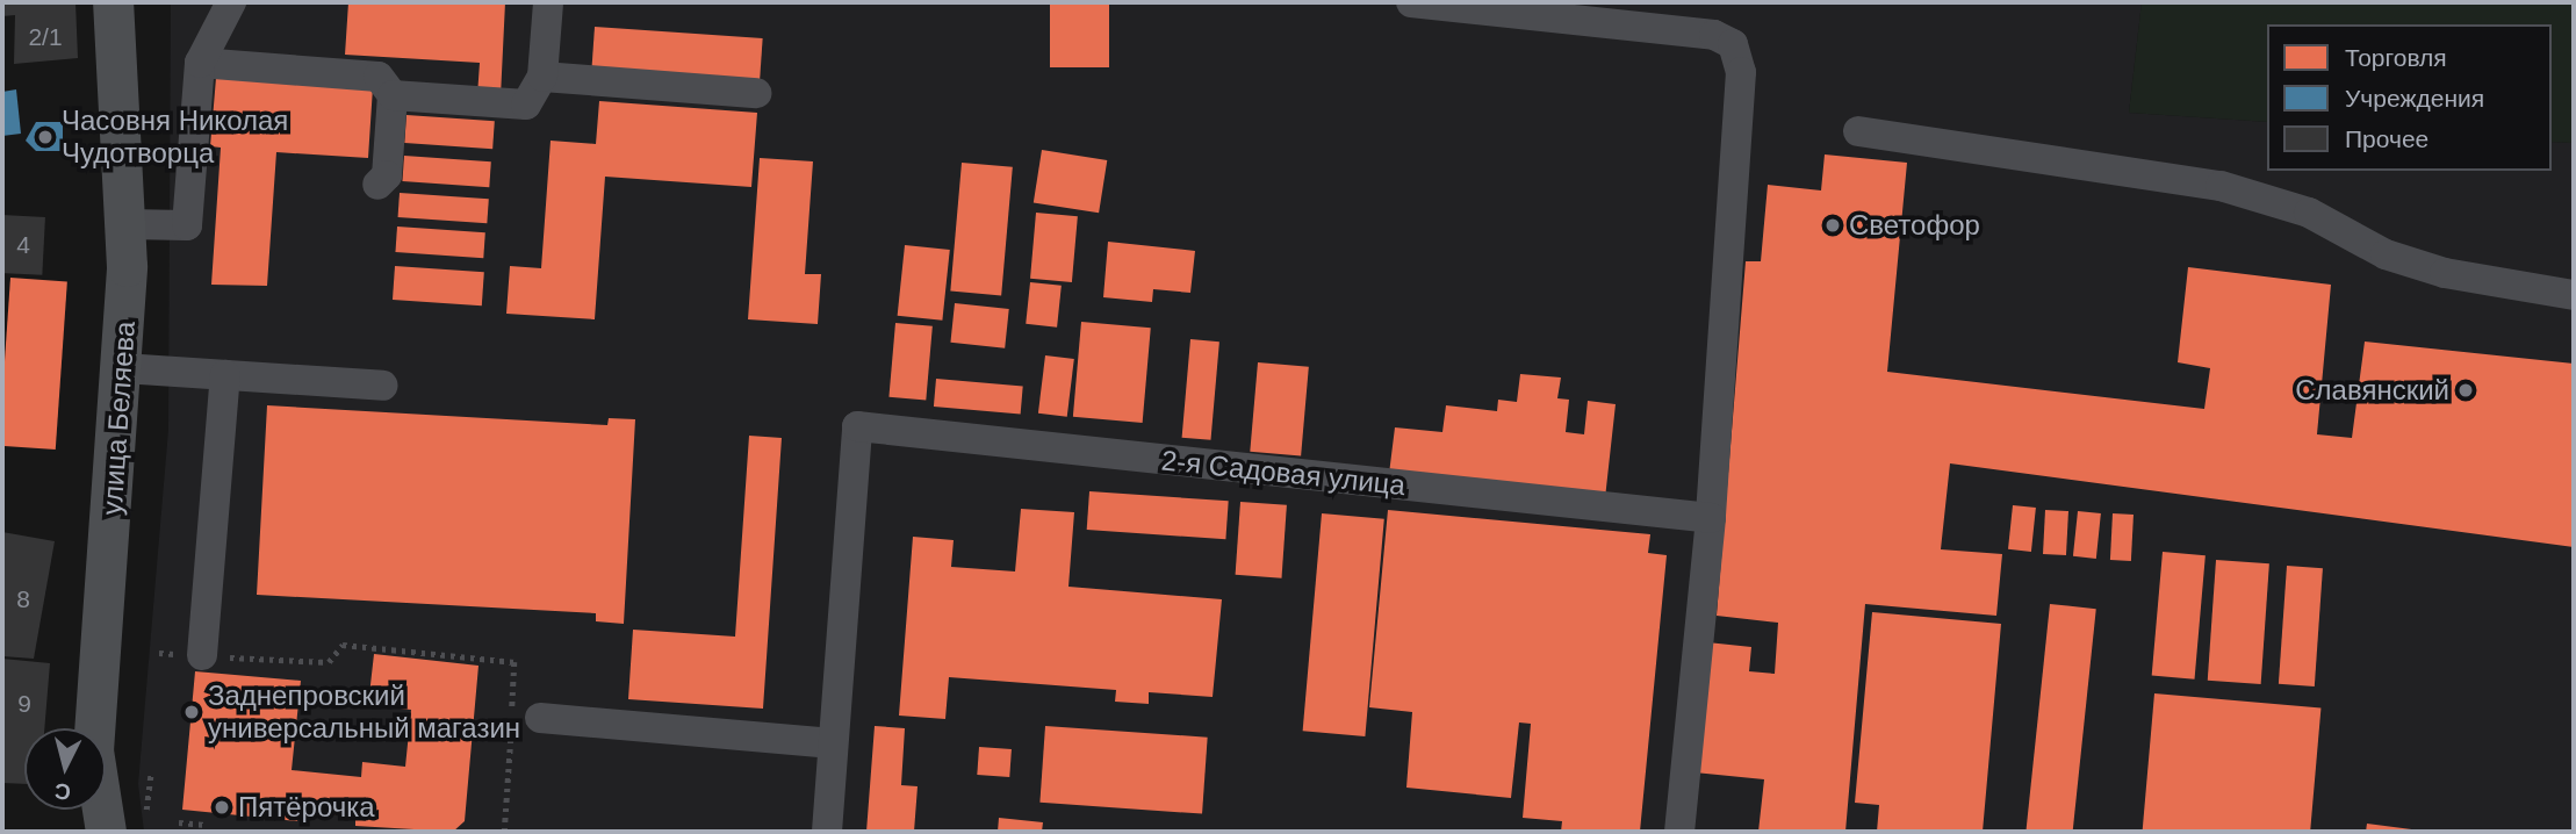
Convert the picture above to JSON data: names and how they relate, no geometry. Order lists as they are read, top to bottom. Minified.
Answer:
{"streets":{"main road":["улица Беляева"],"street":["2-я Садовая улица"]},"places":["Часовня Николая Чудотворца","Светофор","Славянский","Заднепровский универсальный магазин","Пятёрочка"],"house_numbers":["2/1","4","8","9"],"legend":["Торговля","Учреждения","Прочее"],"north":"bottom"}
